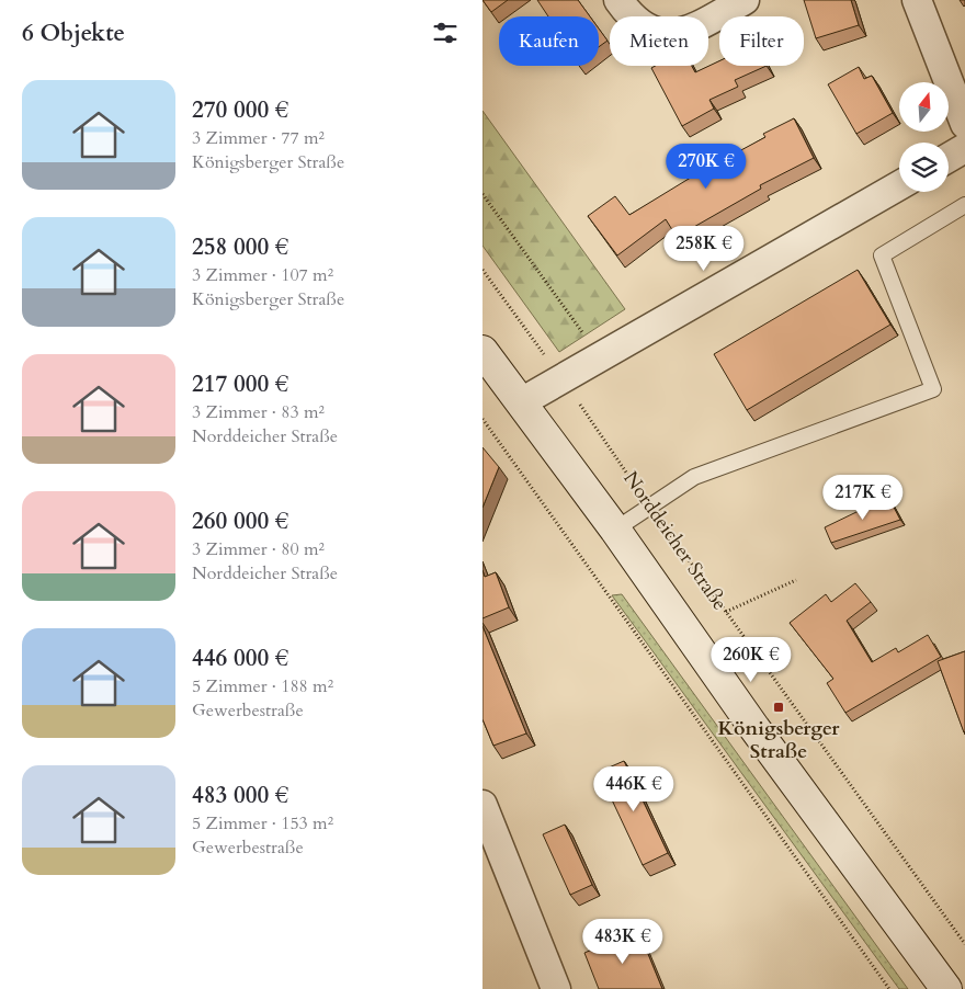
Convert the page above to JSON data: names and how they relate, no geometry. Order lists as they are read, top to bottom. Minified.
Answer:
{"streets":{"path":["Norddeicher Straße"]},"places":{"transit":["Königsberger Straße"]},"north":"top","page":{"heading":"6 Objekte","chip":["Kaufen","Mieten","Filter"],"list":[{"name":"270 000 €","note":"3 Zimmer · 77 m² · Königsberger Straße"},{"name":"258 000 €","note":"3 Zimmer · 107 m² · Königsberger Straße"},{"name":"217 000 €","note":"3 Zimmer · 83 m² · Norddeicher Straße"},{"name":"260 000 €","note":"3 Zimmer · 80 m² · Norddeicher Straße"},{"name":"446 000 €","note":"5 Zimmer · 188 m² · Gewerbestraße"},{"name":"483 000 €","note":"5 Zimmer · 153 m² · Gewerbestraße"}],"price":["270K €","258K €","217K €","260K €","446K €","483K €"]}}
